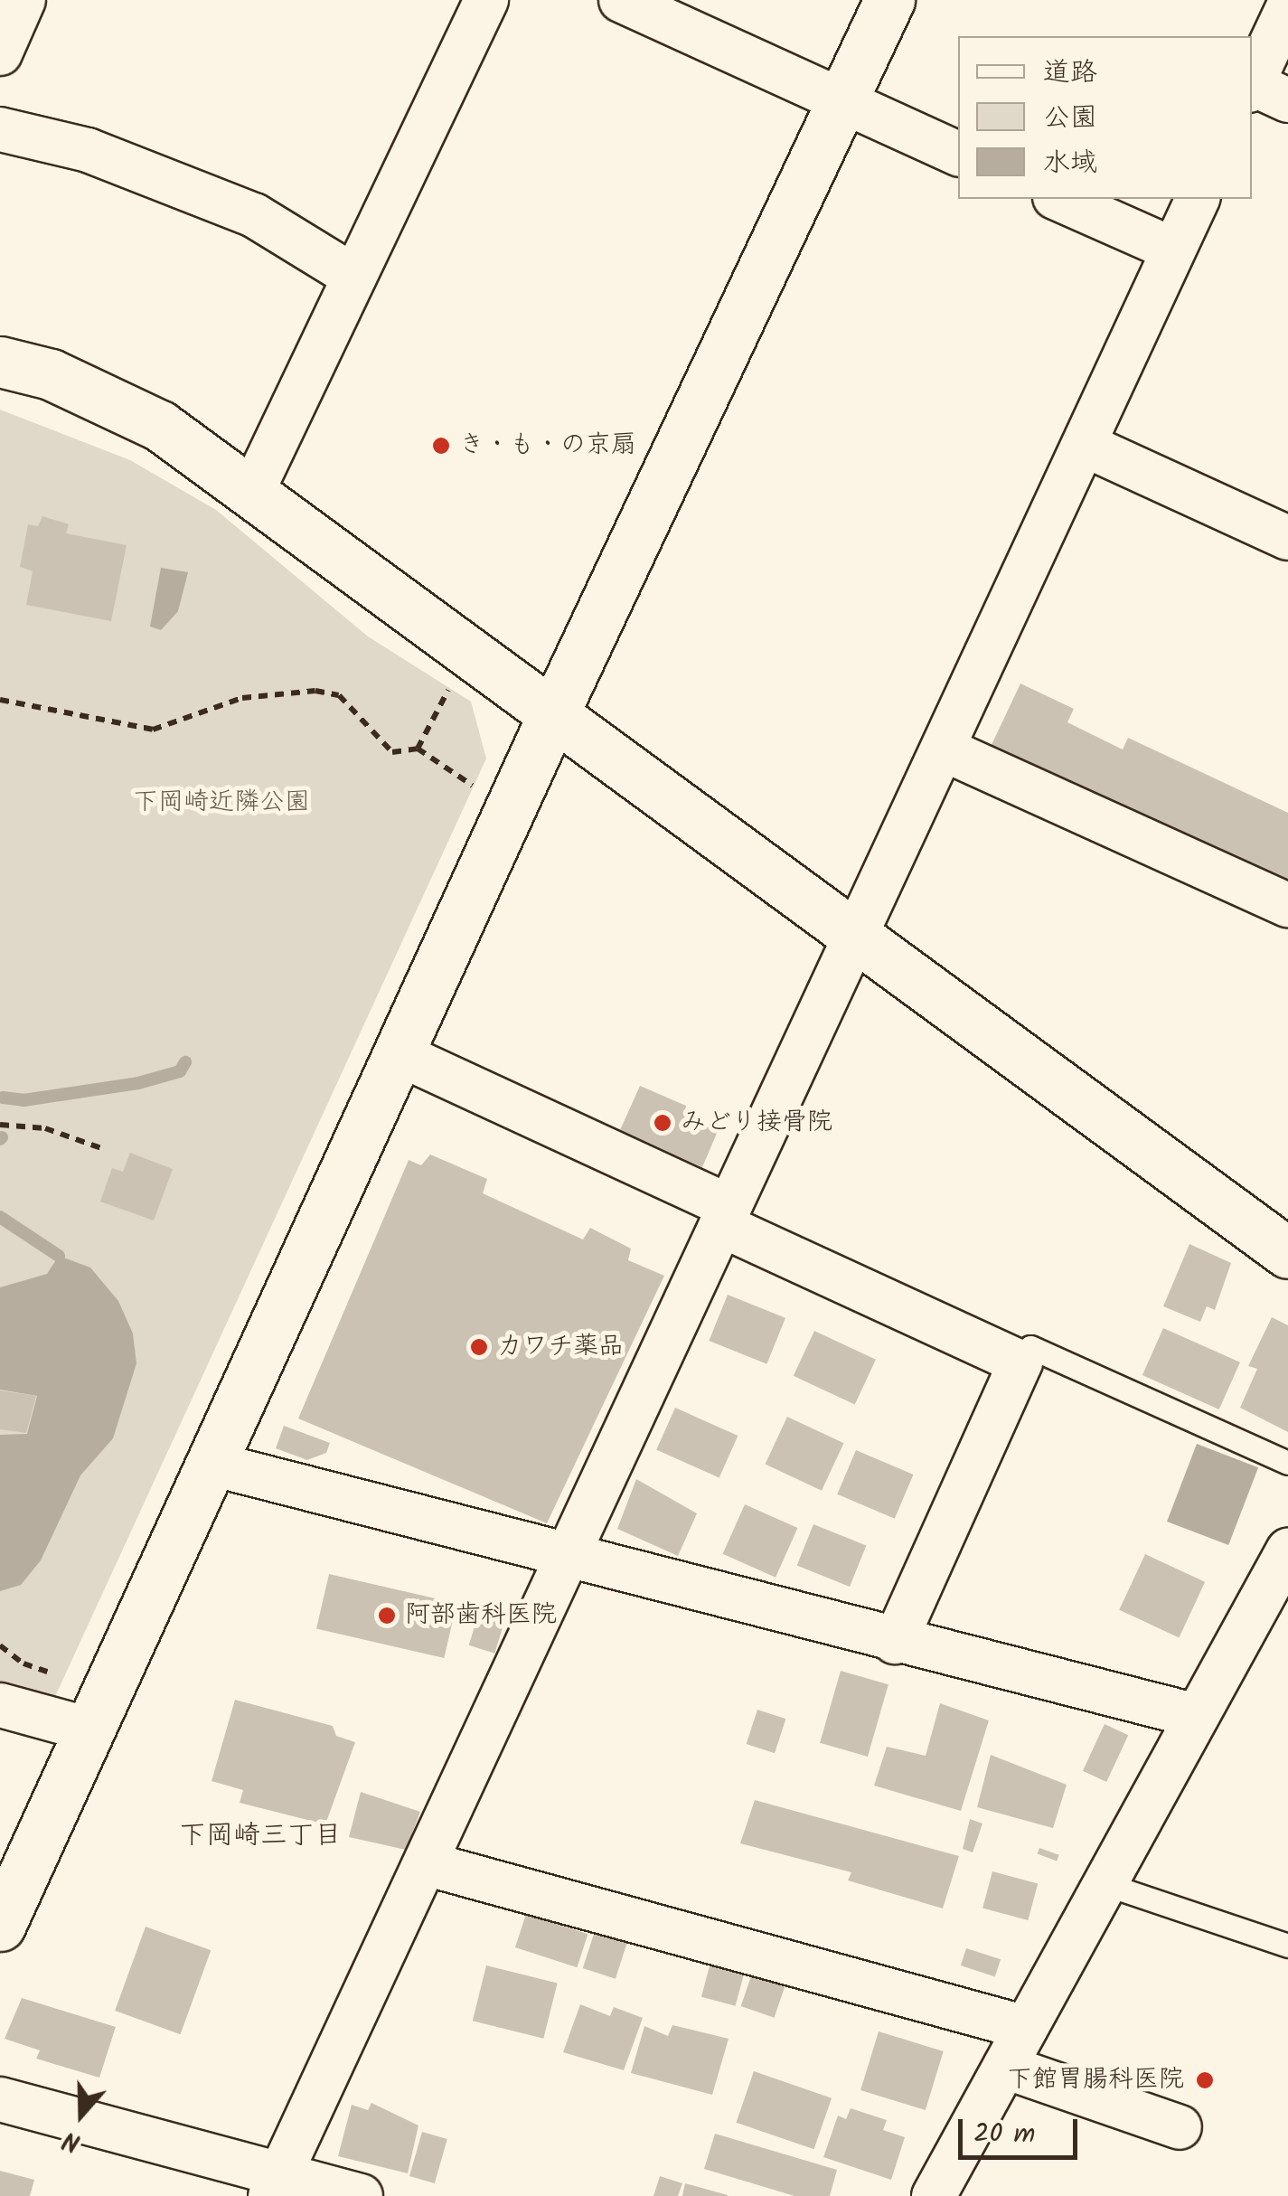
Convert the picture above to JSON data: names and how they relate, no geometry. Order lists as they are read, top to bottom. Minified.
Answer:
{"districts":["下岡崎三丁目"],"parks":["下岡崎近隣公園"],"places":["き・も・の京扇","みどり接骨院","カワチ薬品","阿部歯科医院","下館胃腸科医院"],"legend":["道路","公園","水域"],"scale_bar":"20 m","north":"bottom"}
